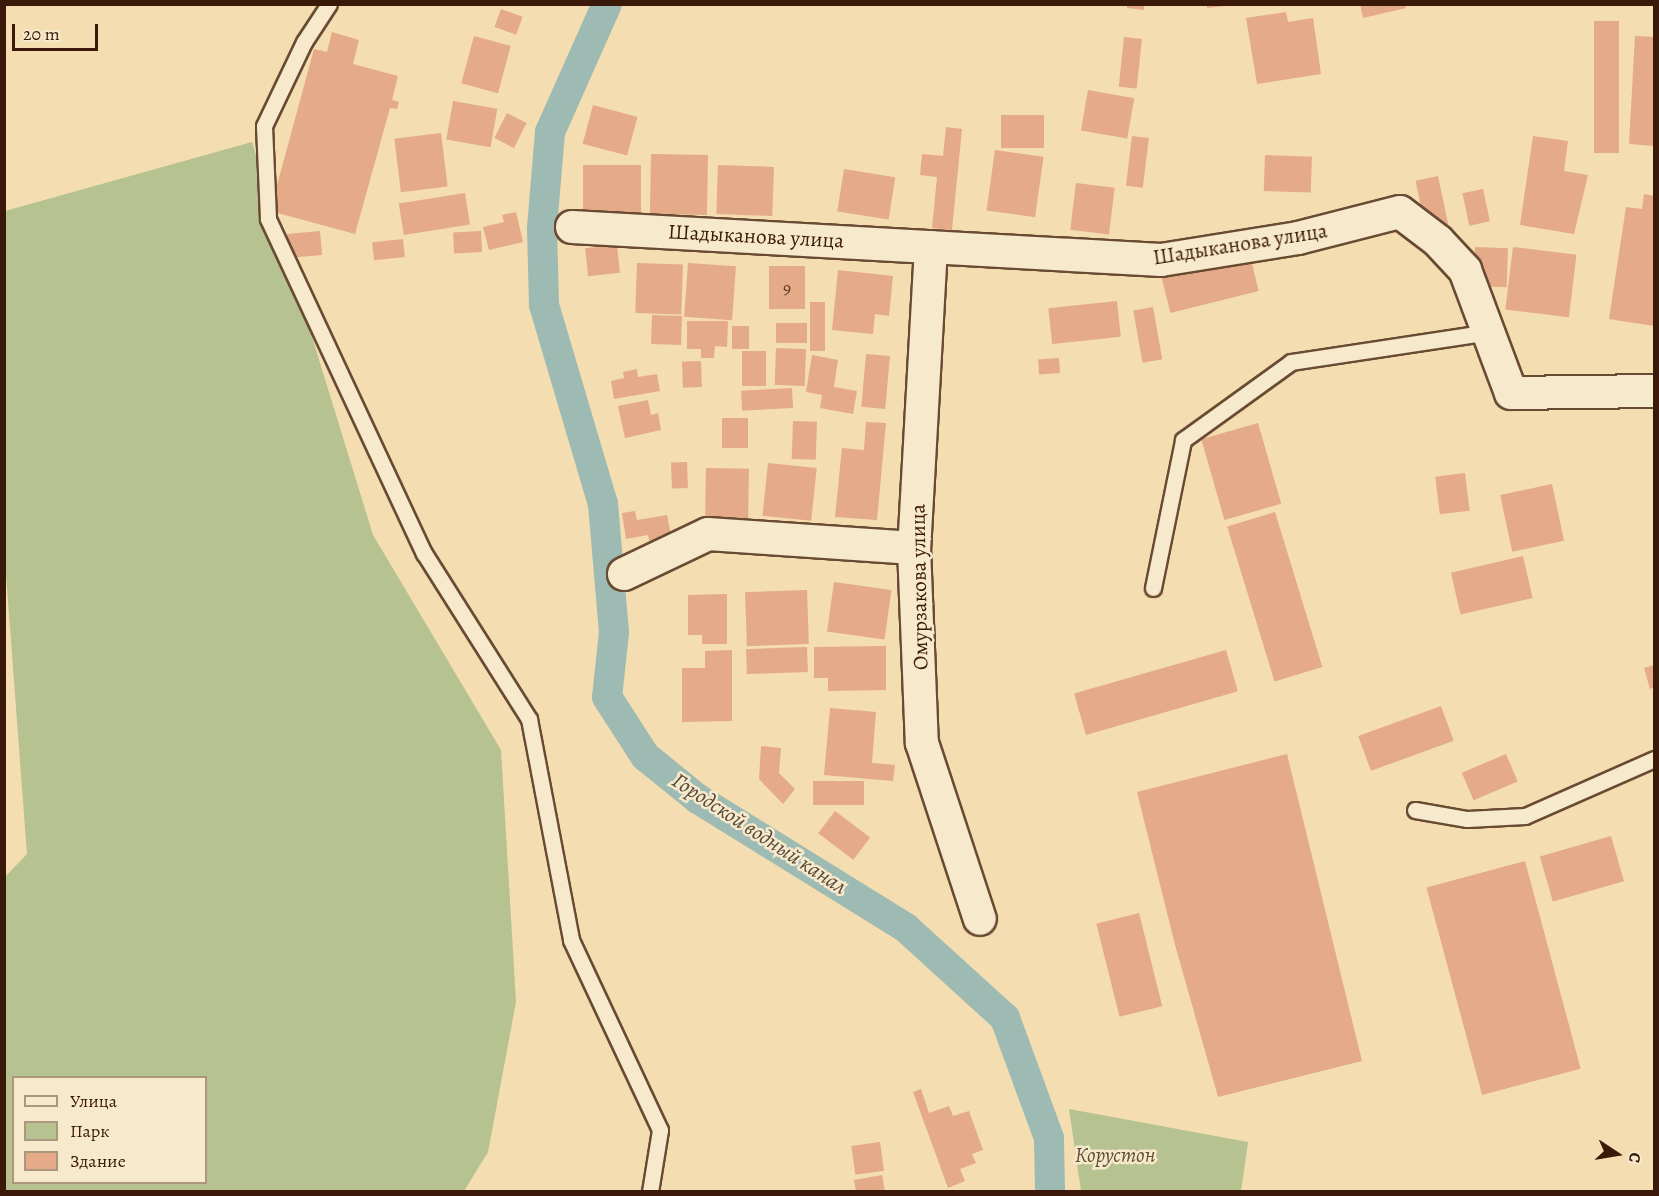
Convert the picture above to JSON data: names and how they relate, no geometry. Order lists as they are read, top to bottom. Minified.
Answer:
{"streets":{"street":["Шадыканова улица","Омурзакова улица"]},"crossings":[["Шадыканова улица","Омурзакова улица"]],"water":["Городской водный канал"],"parks":["Корустон"],"house_numbers":["9"],"legend":["Улица","Парк","Здание"],"scale_bar":"20 m","north":"right"}
